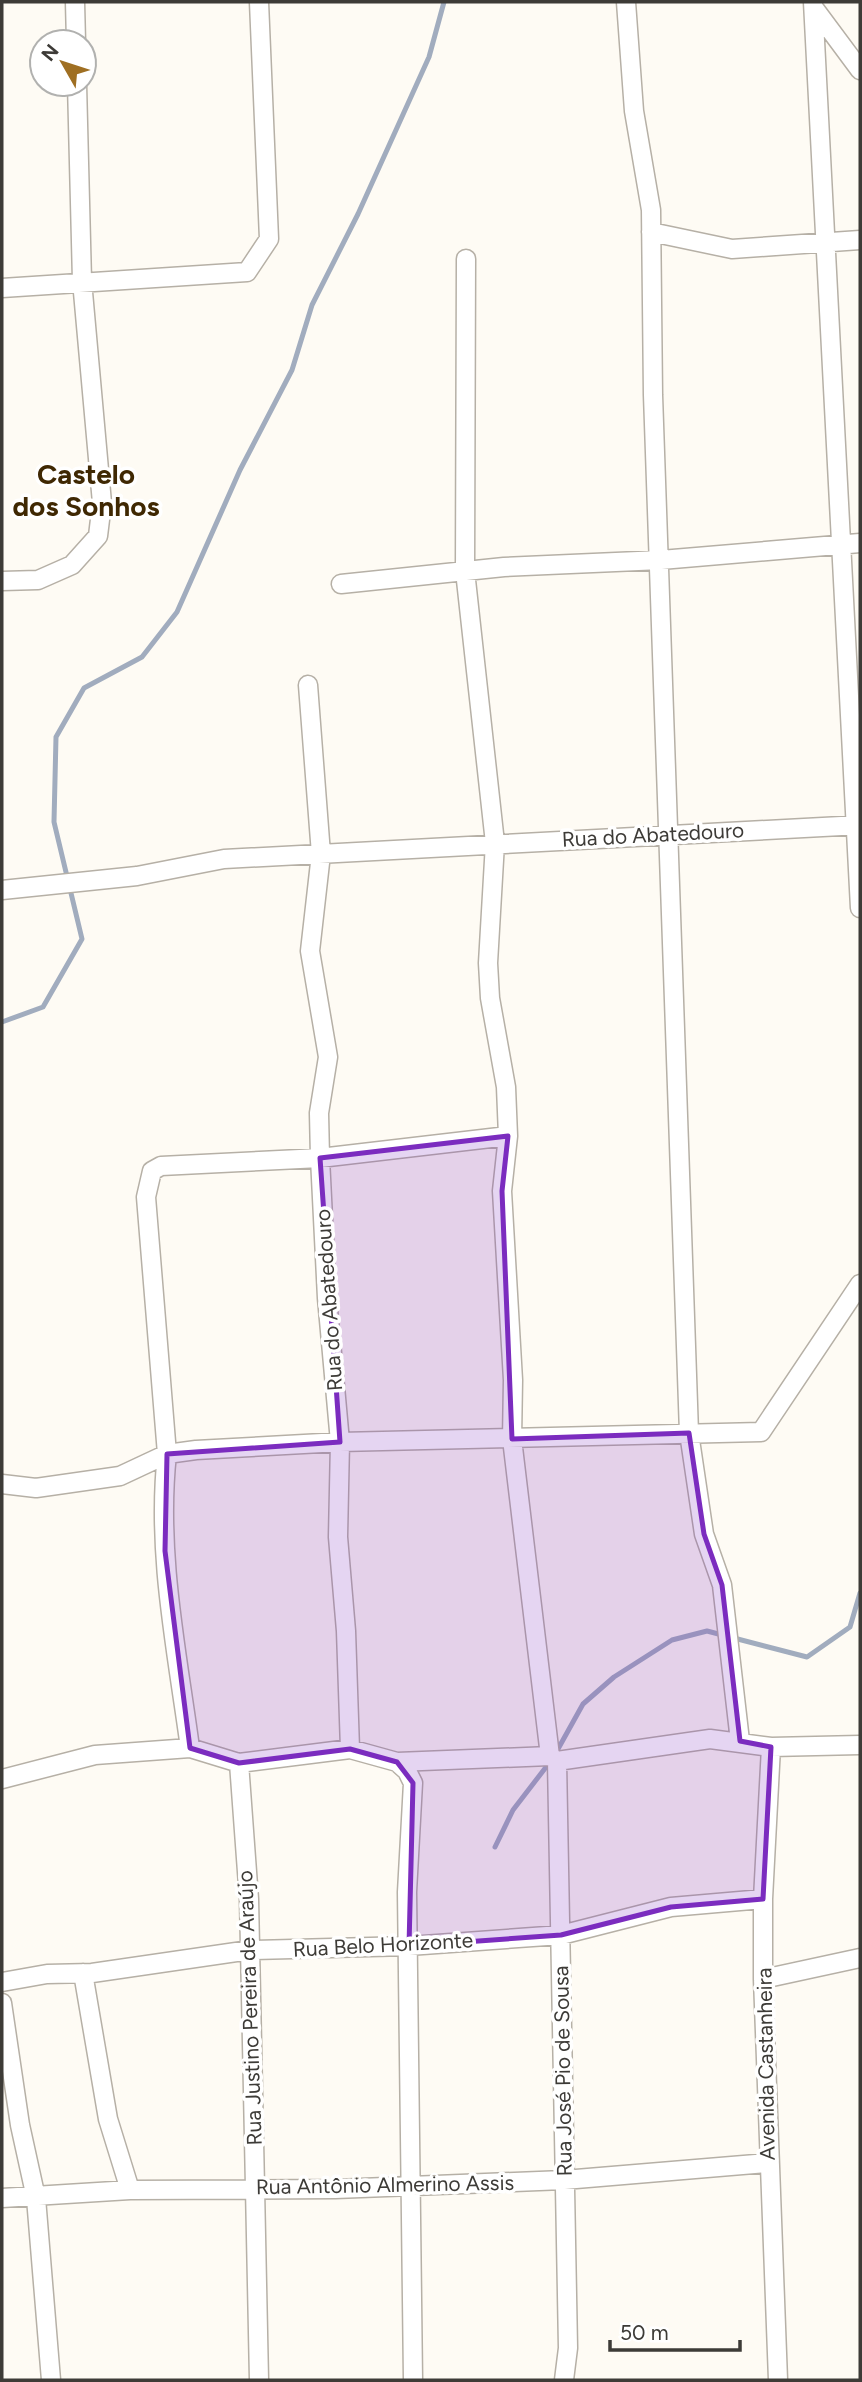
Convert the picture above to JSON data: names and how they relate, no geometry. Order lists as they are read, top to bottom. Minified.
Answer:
{"streets":{"street":["Rua do Abatedouro","Rua Belo Horizonte","Rua Justino Pereira de Araújo","Avenida Castanheira","Rua José Pio de Sousa","Rua Antônio Almerino Assis"]},"crossings":[["Rua do Abatedouro","Rua José Pio de Sousa"],["Rua Belo Horizonte","Rua Justino Pereira de Araújo"],["Rua Belo Horizonte","Avenida Castanheira"],["Rua Belo Horizonte","Rua José Pio de Sousa"],["Rua Justino Pereira de Araújo","Rua Antônio Almerino Assis"],["Avenida Castanheira","Rua Antônio Almerino Assis"],["Rua José Pio de Sousa","Rua Antônio Almerino Assis"]],"districts":["Castelo dos Sonhos"],"scale_bar":"50 m","north":"top left"}
